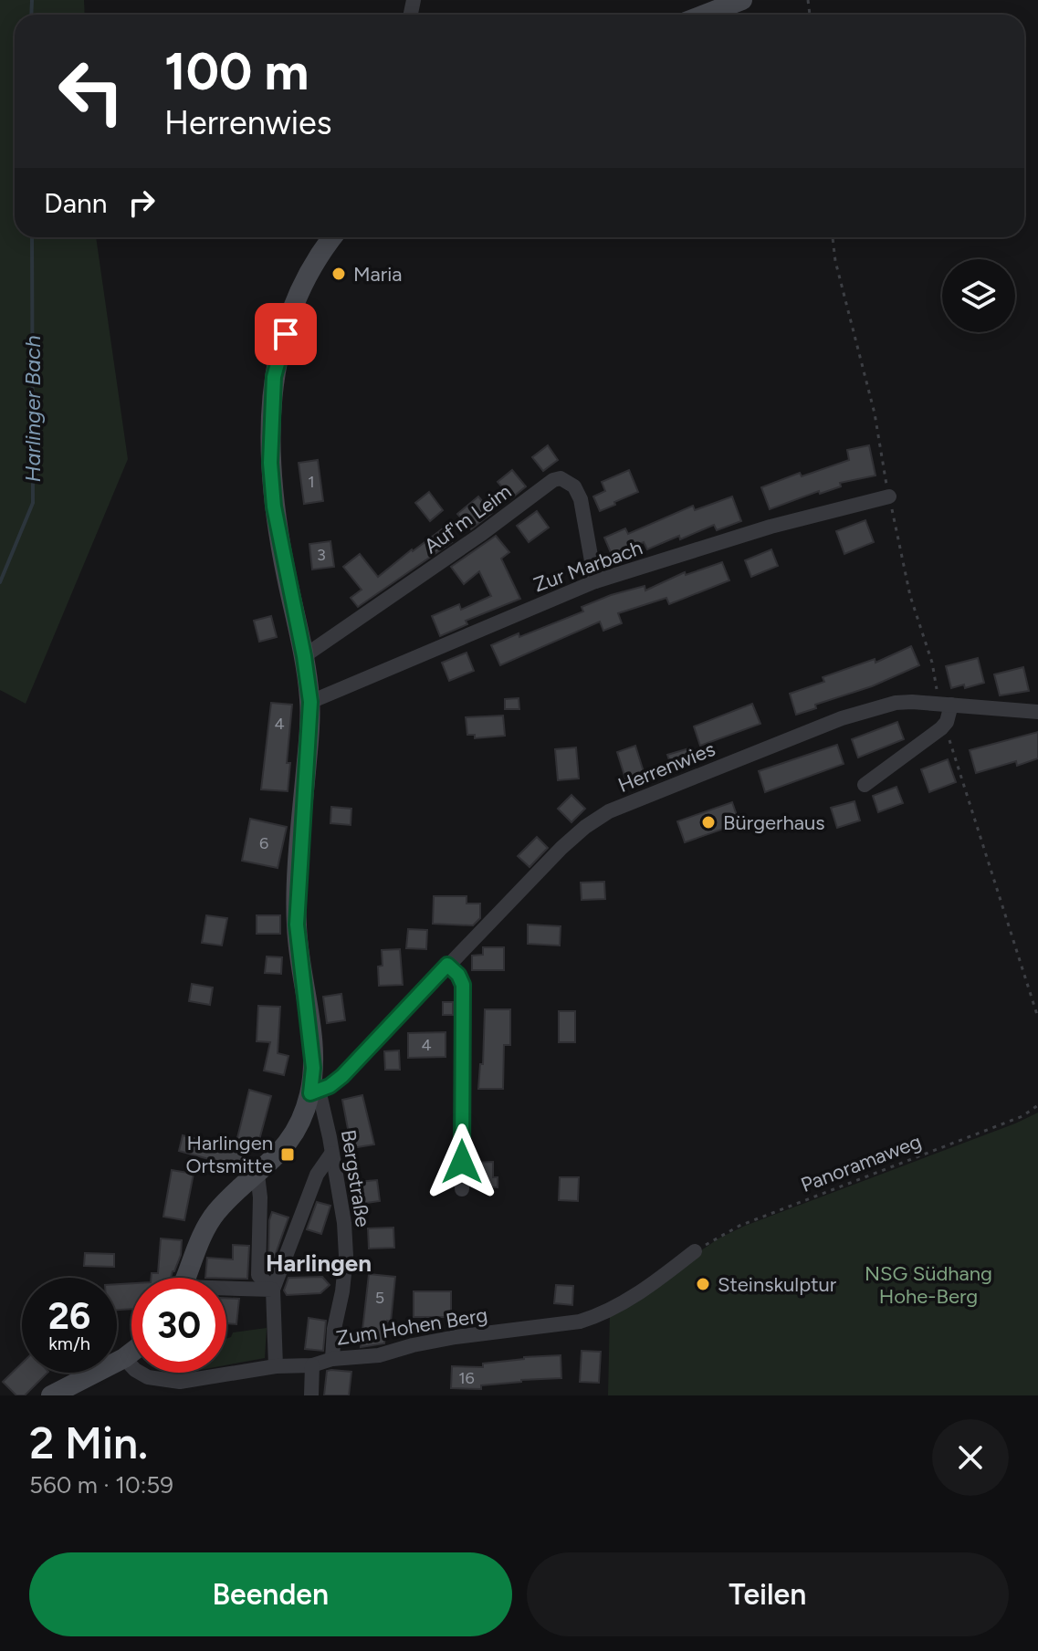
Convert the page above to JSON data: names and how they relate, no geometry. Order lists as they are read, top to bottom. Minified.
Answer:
{"streets":{"street":["Auf'm Leim","Zur Marbach","Herrenwies","Bergstraße","Zum Hohen Berg"],"path":["Panoramaweg"]},"crossings":[["Auf'm Leim","Zur Marbach"],["Herrenwies","Bergstraße"],["Panoramaweg","Zum Hohen Berg"],["Bergstraße","Zum Hohen Berg"]],"districts":["Harlingen"],"water":["Harlinger Bach"],"parks":["NSG Südhang Hohe-Berg"],"places":{"other":["Maria","Bürgerhaus","Steinskulptur"],"transit":["Harlingen Ortsmitte"]},"house_numbers":["1","3","4","6","4","5","16"],"page":{"turn":["100 m","Herrenwies"],"then":"Dann","speed":"26 km/h","limit":"30","heading":["2 Min.","560 m · 10:59"],"buttons":["Beenden","Teilen"]}}
